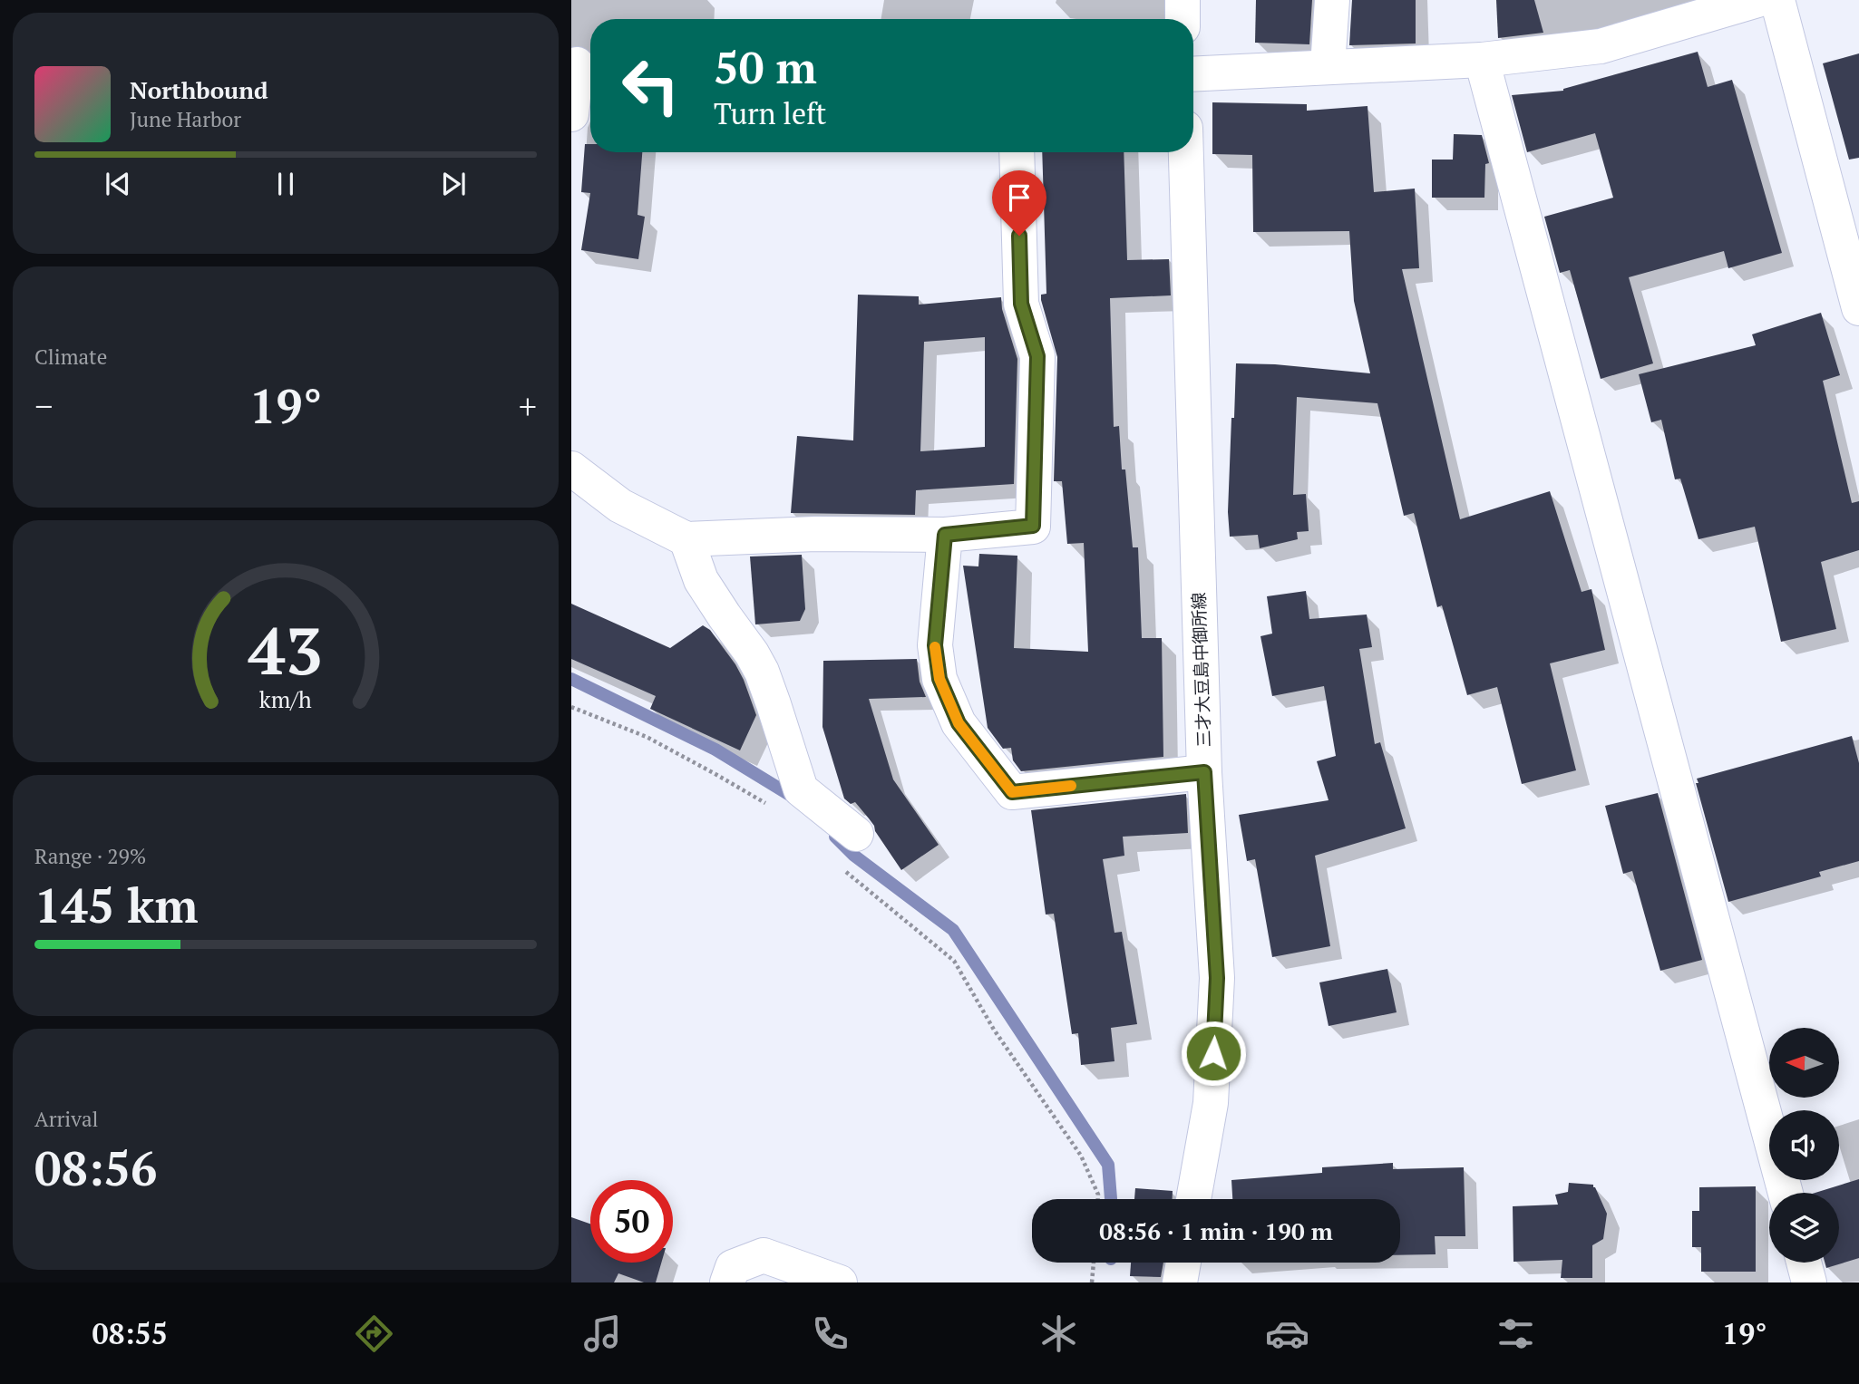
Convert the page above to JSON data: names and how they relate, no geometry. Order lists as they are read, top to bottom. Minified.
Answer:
{"streets":{"street":["三才大豆島中御所線"]},"north":"left","page":{"turn":["50 m","Turn left"],"song":["Northbound","June Harbor"],"tile":["Climate",["Range · 29%","145 km"],["Arrival","08:56"]],"heat":["−","19°","+"],"limit":"50","trip":"08:56 · 1 min · 190 m","tabs":["08:55","19°"],"gauge":["43","km/h"]}}
